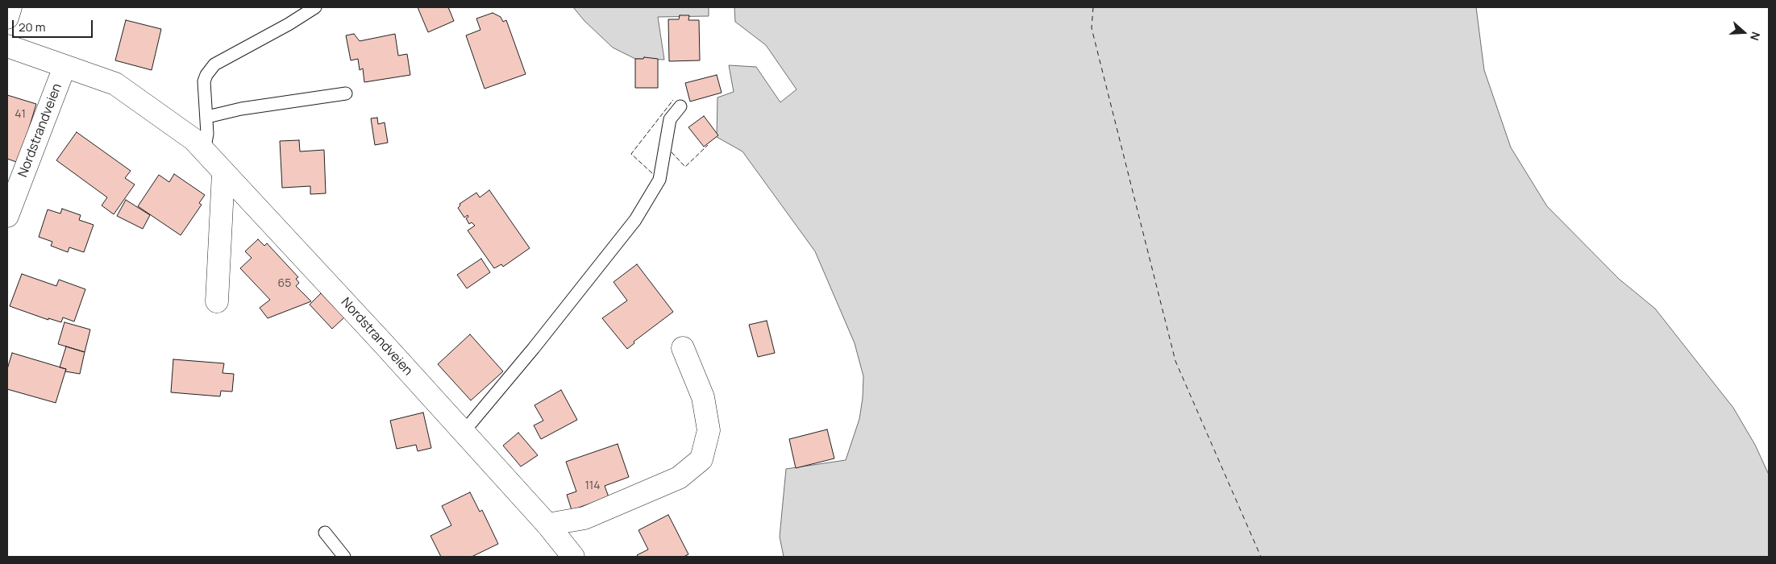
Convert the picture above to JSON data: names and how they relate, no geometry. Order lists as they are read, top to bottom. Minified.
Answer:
{"streets":{"street":["Nordstrandveien"]},"house_numbers":["41","65","114"],"scale_bar":"20 m","north":"right"}
